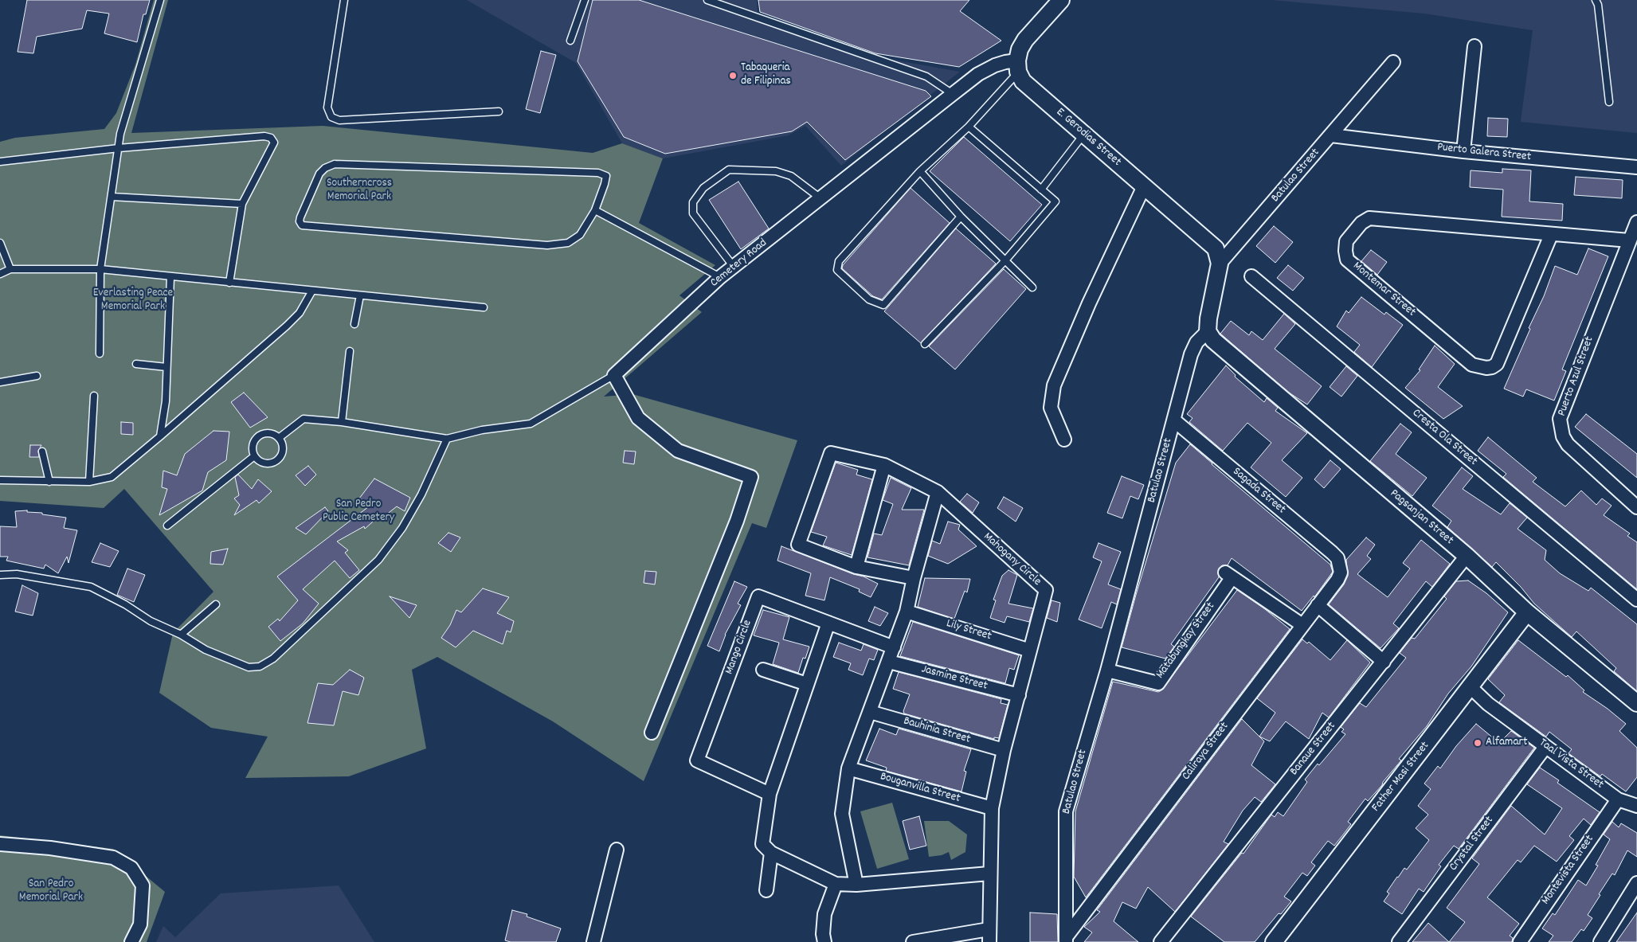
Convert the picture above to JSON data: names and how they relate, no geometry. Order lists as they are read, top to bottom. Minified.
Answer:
{"streets":{"street":["E. Gerodias Street","Puerto Galera Street","Batulao Street","Cemetery Road","Montemar Street","Puerto Azul Street","Cresta Ola Street","Sagada Street","Pagsanjan Street","Mahogany Circle","Lily Street","Matabungkay Street","Mango Circle","Jasmine Street","Bauhinia Street","Banaue Street","Caliraya Street","Taal Vista Street","Father Masi Street","Bouganvilla Street","Crystal Street","Montevista Street"]},"crossings":[["E. Gerodias Street","Batulao Street"],["E. Gerodias Street","Cemetery Road"],["Puerto Galera Street","Batulao Street"],["Batulao Street","Sagada Street"],["Batulao Street","Pagsanjan Street"],["Batulao Street","Matabungkay Street"],["Batulao Street","Caliraya Street"],["Montemar Street","Puerto Azul Street"],["Sagada Street","Caliraya Street"],["Pagsanjan Street","Banaue Street"],["Pagsanjan Street","Father Masi Street"],["Mahogany Circle","Lily Street"],["Mahogany Circle","Jasmine Street"],["Mahogany Circle","Bauhinia Street"],["Mahogany Circle","Bouganvilla Street"],["Matabungkay Street","Caliraya Street"],["Taal Vista Street","Father Masi Street"],["Taal Vista Street","Crystal Street"],["Taal Vista Street","Montevista Street"]],"parks":["Southerncross Memorial Park","Everlasting Peace Memorial Park","San Pedro Public Cemetery","San Pedro Memorial Park"],"places":["Tabaqueria de Filipinas","Alfamart"]}
